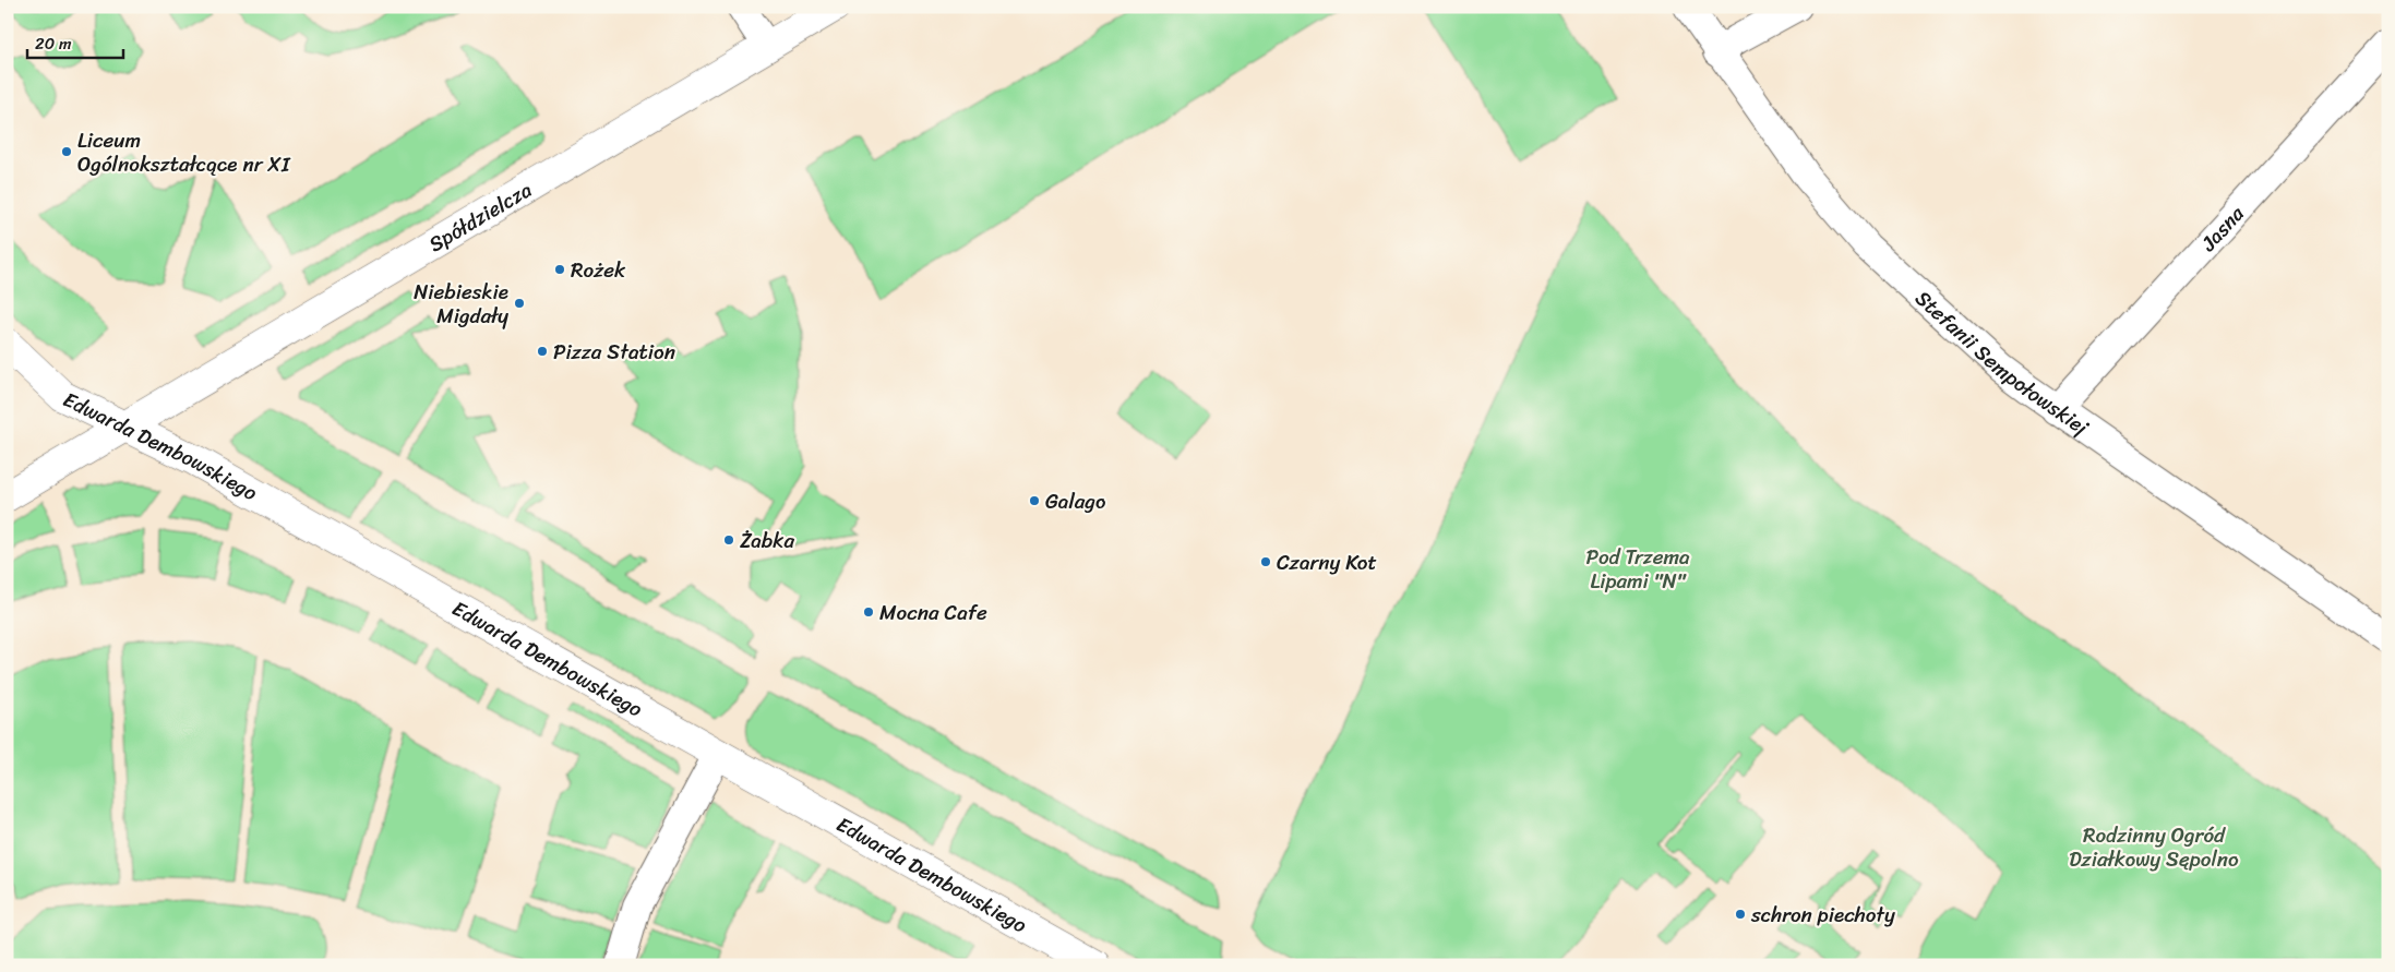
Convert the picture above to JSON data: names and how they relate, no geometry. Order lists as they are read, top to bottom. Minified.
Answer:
{"streets":{"street":["Spółdzielcza","Jasna","Stefanii Sempołowskiej","Edwarda Dembowskiego"]},"crossings":[["Spółdzielcza","Edwarda Dembowskiego"],["Jasna","Stefanii Sempołowskiej"]],"parks":["Pod Trzema Lipami \"N\"","Rodzinny Ogród Działkowy Sępolno"],"places":["Liceum Ogólnokształcące nr XI","Rożek","Niebieskie Migdały","Pizza Station","Galago","Żabka","Czarny Kot","Mocna Cafe","schron piechoty"],"scale_bar":"20 m"}
